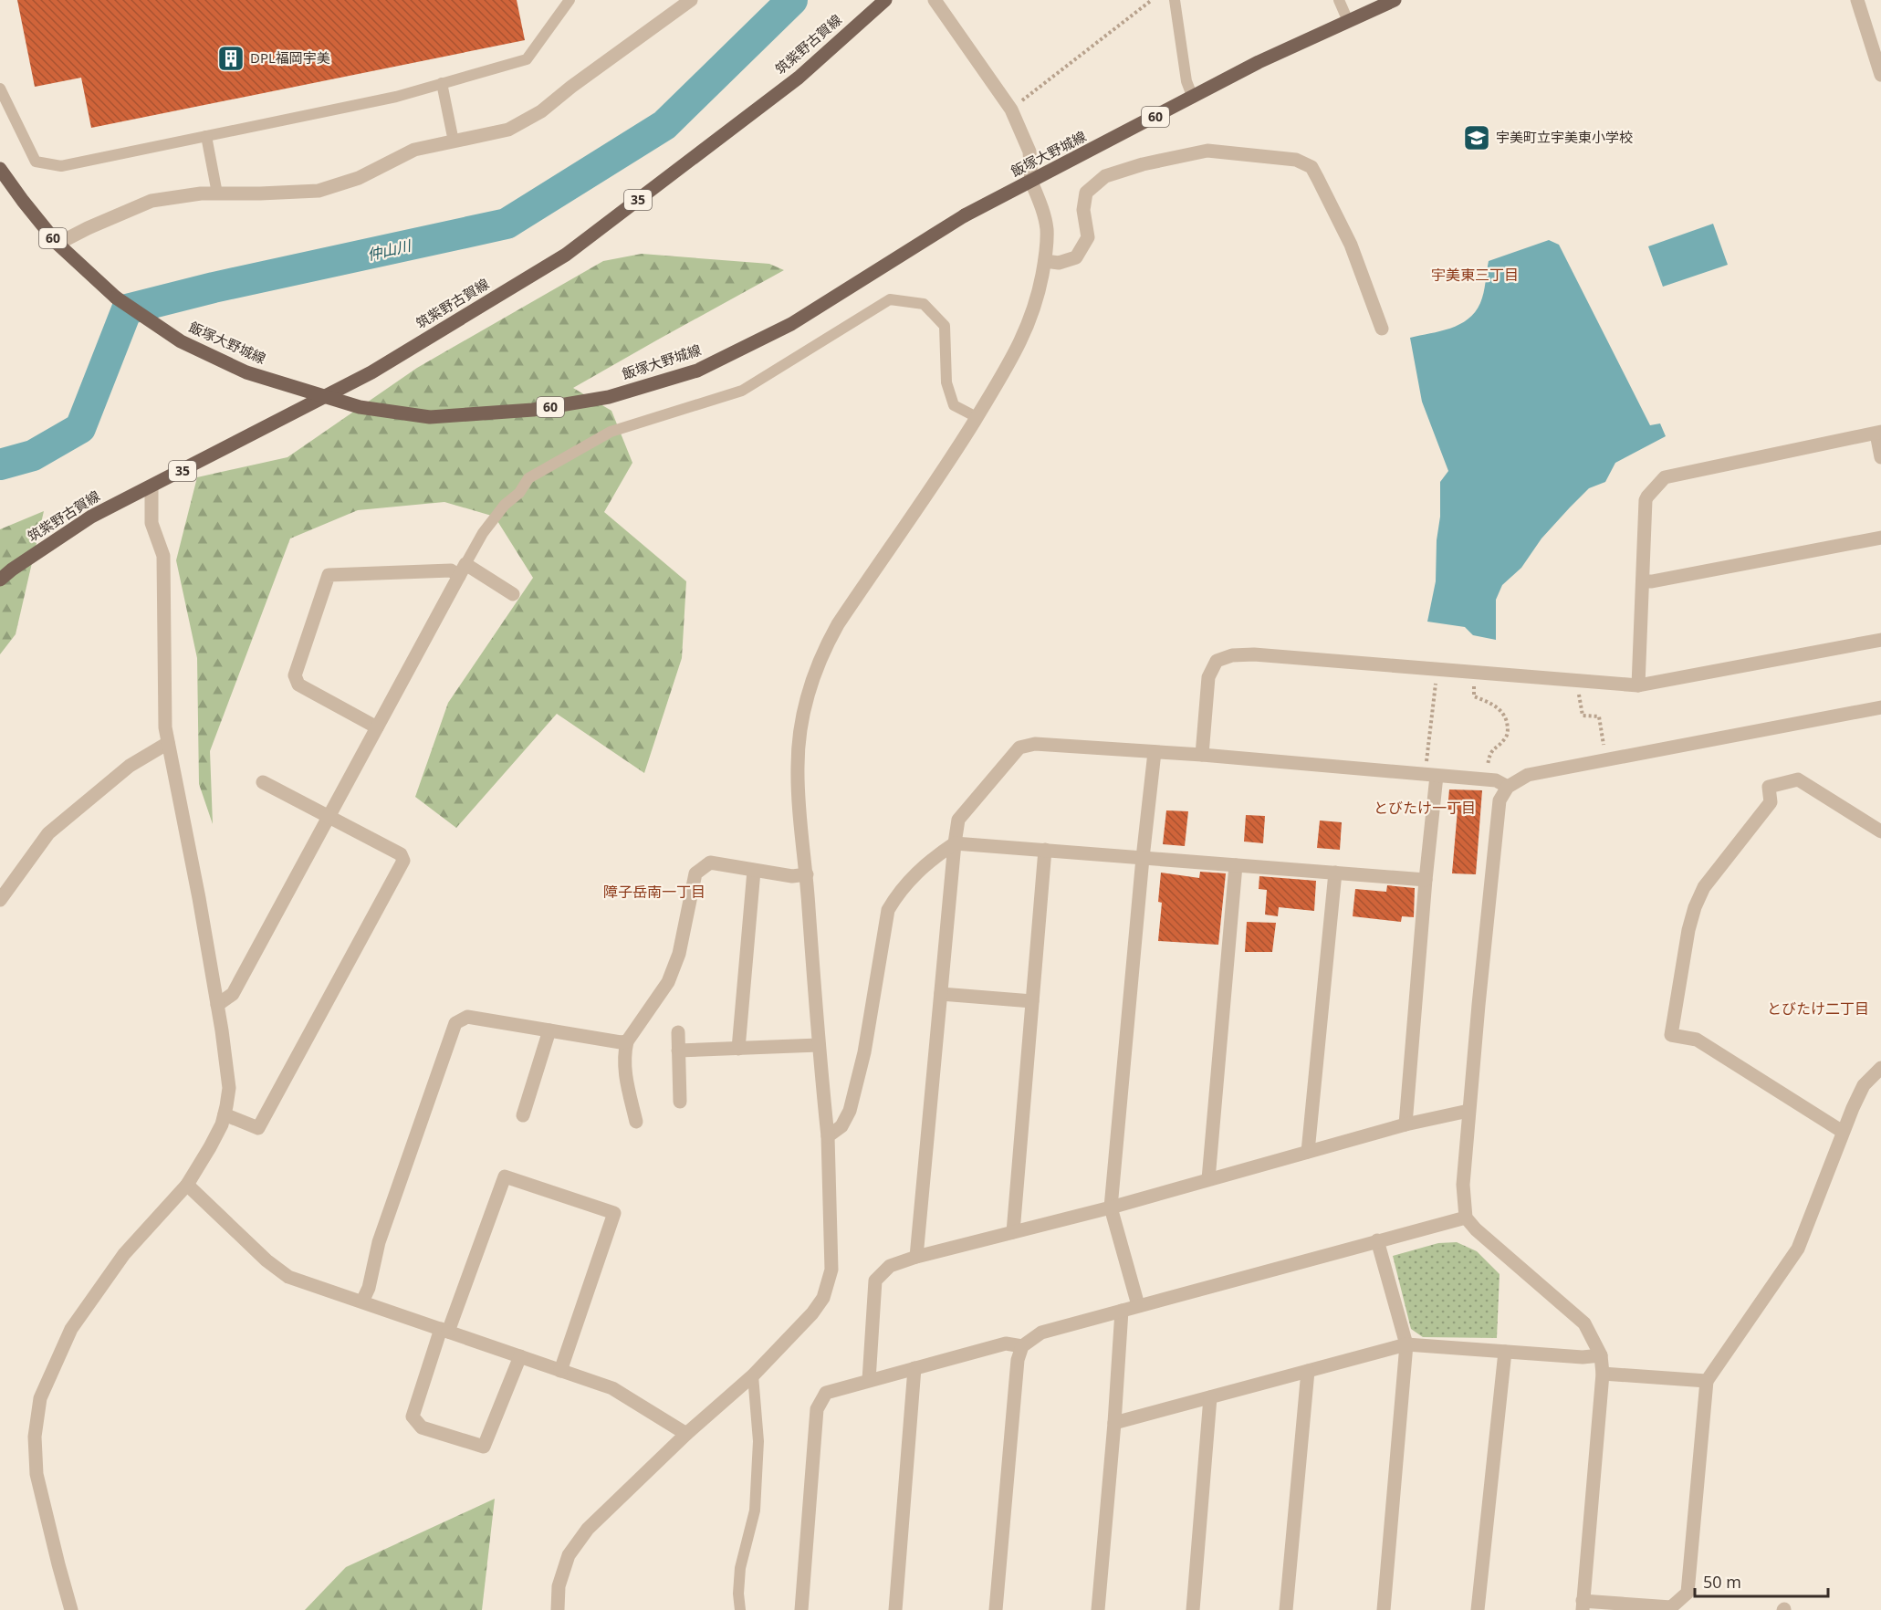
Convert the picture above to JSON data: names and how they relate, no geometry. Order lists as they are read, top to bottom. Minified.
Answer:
{"streets":{"main road":["筑紫野古賀線","60","飯塚大野城線","35"]},"districts":["宇美東三丁目","とびたけ一丁目","障子岳南一丁目","とびたけ二丁目"],"water":["仲山川"],"places":{"building":["DPL福岡宇美"],"school or university":["宇美町立宇美東小学校"]},"scale_bar":"50 m"}
